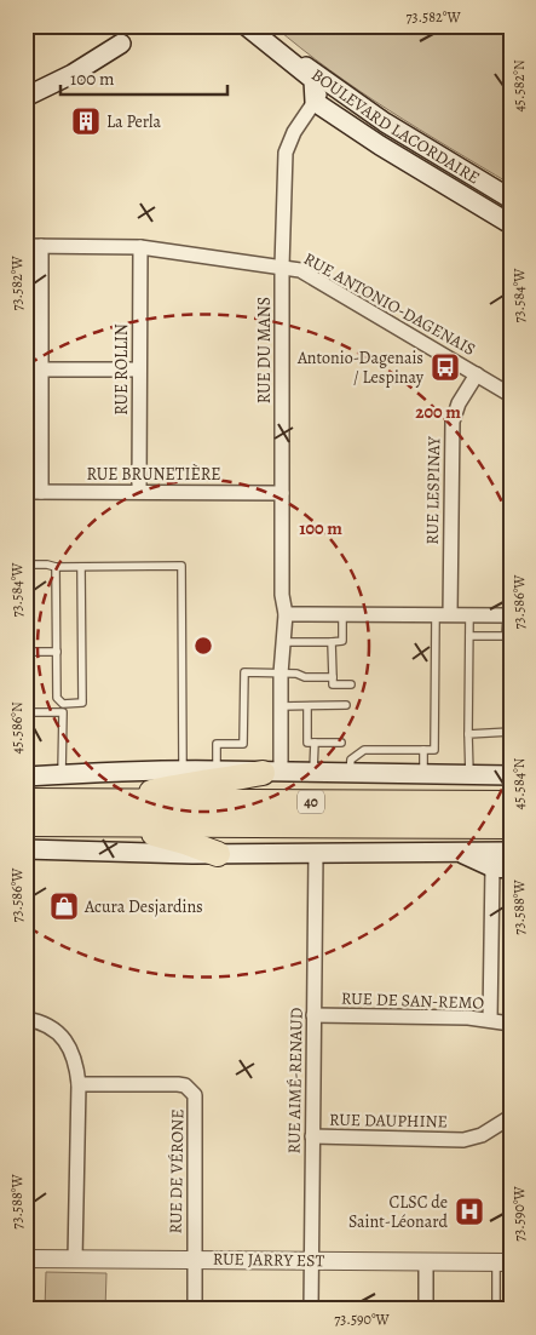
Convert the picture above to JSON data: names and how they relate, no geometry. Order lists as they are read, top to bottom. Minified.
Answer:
{"streets":{"highway":["40"],"main road":["BOULEVARD LACORDAIRE"],"street":["RUE ANTONIO-DAGENAIS","RUE DU MANS","RUE ROLLIN","RUE BRUNETIÈRE","RUE LESPINAY","RUE DE SAN-REMO","RUE AIMÉ-RENAUD","RUE DAUPHINE","RUE DE VÉRONE","RUE JARRY EST"]},"crossings":[["BOULEVARD LACORDAIRE","RUE DU MANS"],["RUE ANTONIO-DAGENAIS","RUE DU MANS"],["RUE ANTONIO-DAGENAIS","RUE ROLLIN"],["RUE ANTONIO-DAGENAIS","RUE LESPINAY"],["RUE DU MANS","RUE BRUNETIÈRE"],["RUE ROLLIN","RUE BRUNETIÈRE"],["RUE DE SAN-REMO","RUE AIMÉ-RENAUD"],["RUE AIMÉ-RENAUD","RUE DAUPHINE"],["RUE AIMÉ-RENAUD","RUE JARRY EST"],["RUE DE VÉRONE","RUE JARRY EST"]],"places":{"building":["La Perla"],"bus stop":["Antonio-Dagenais / Lespinay"],"shop":["Acura Desjardins"],"hospital":["CLSC de Saint-Léonard"]},"scale_bar":"100 m","coordinates":["73.582°W","45.582°N","73.584°W","73.586°W","45.586°N","45.584°N","73.588°W","73.590°W"],"rings":["200 m","100 m"]}
